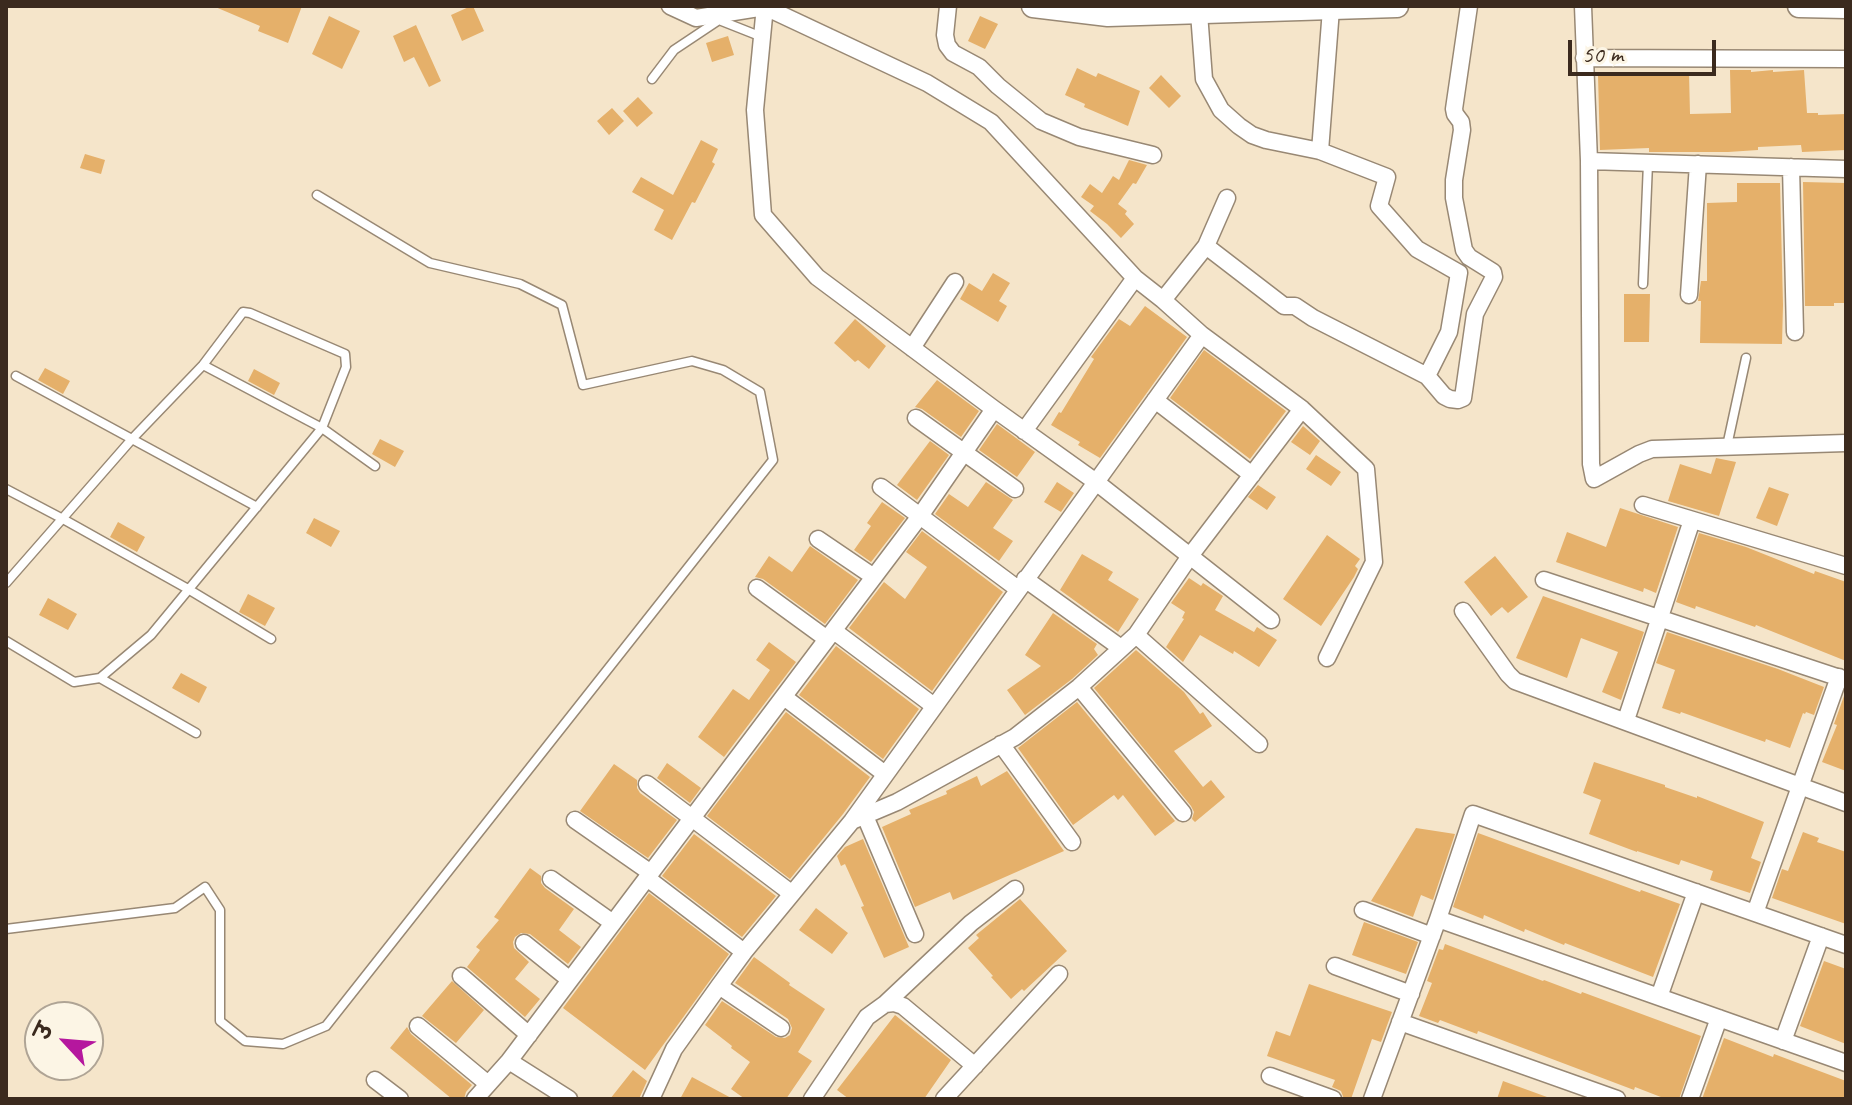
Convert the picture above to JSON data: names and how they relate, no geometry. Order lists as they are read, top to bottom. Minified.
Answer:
{"scale_bar":"50 m","north":"top left"}
